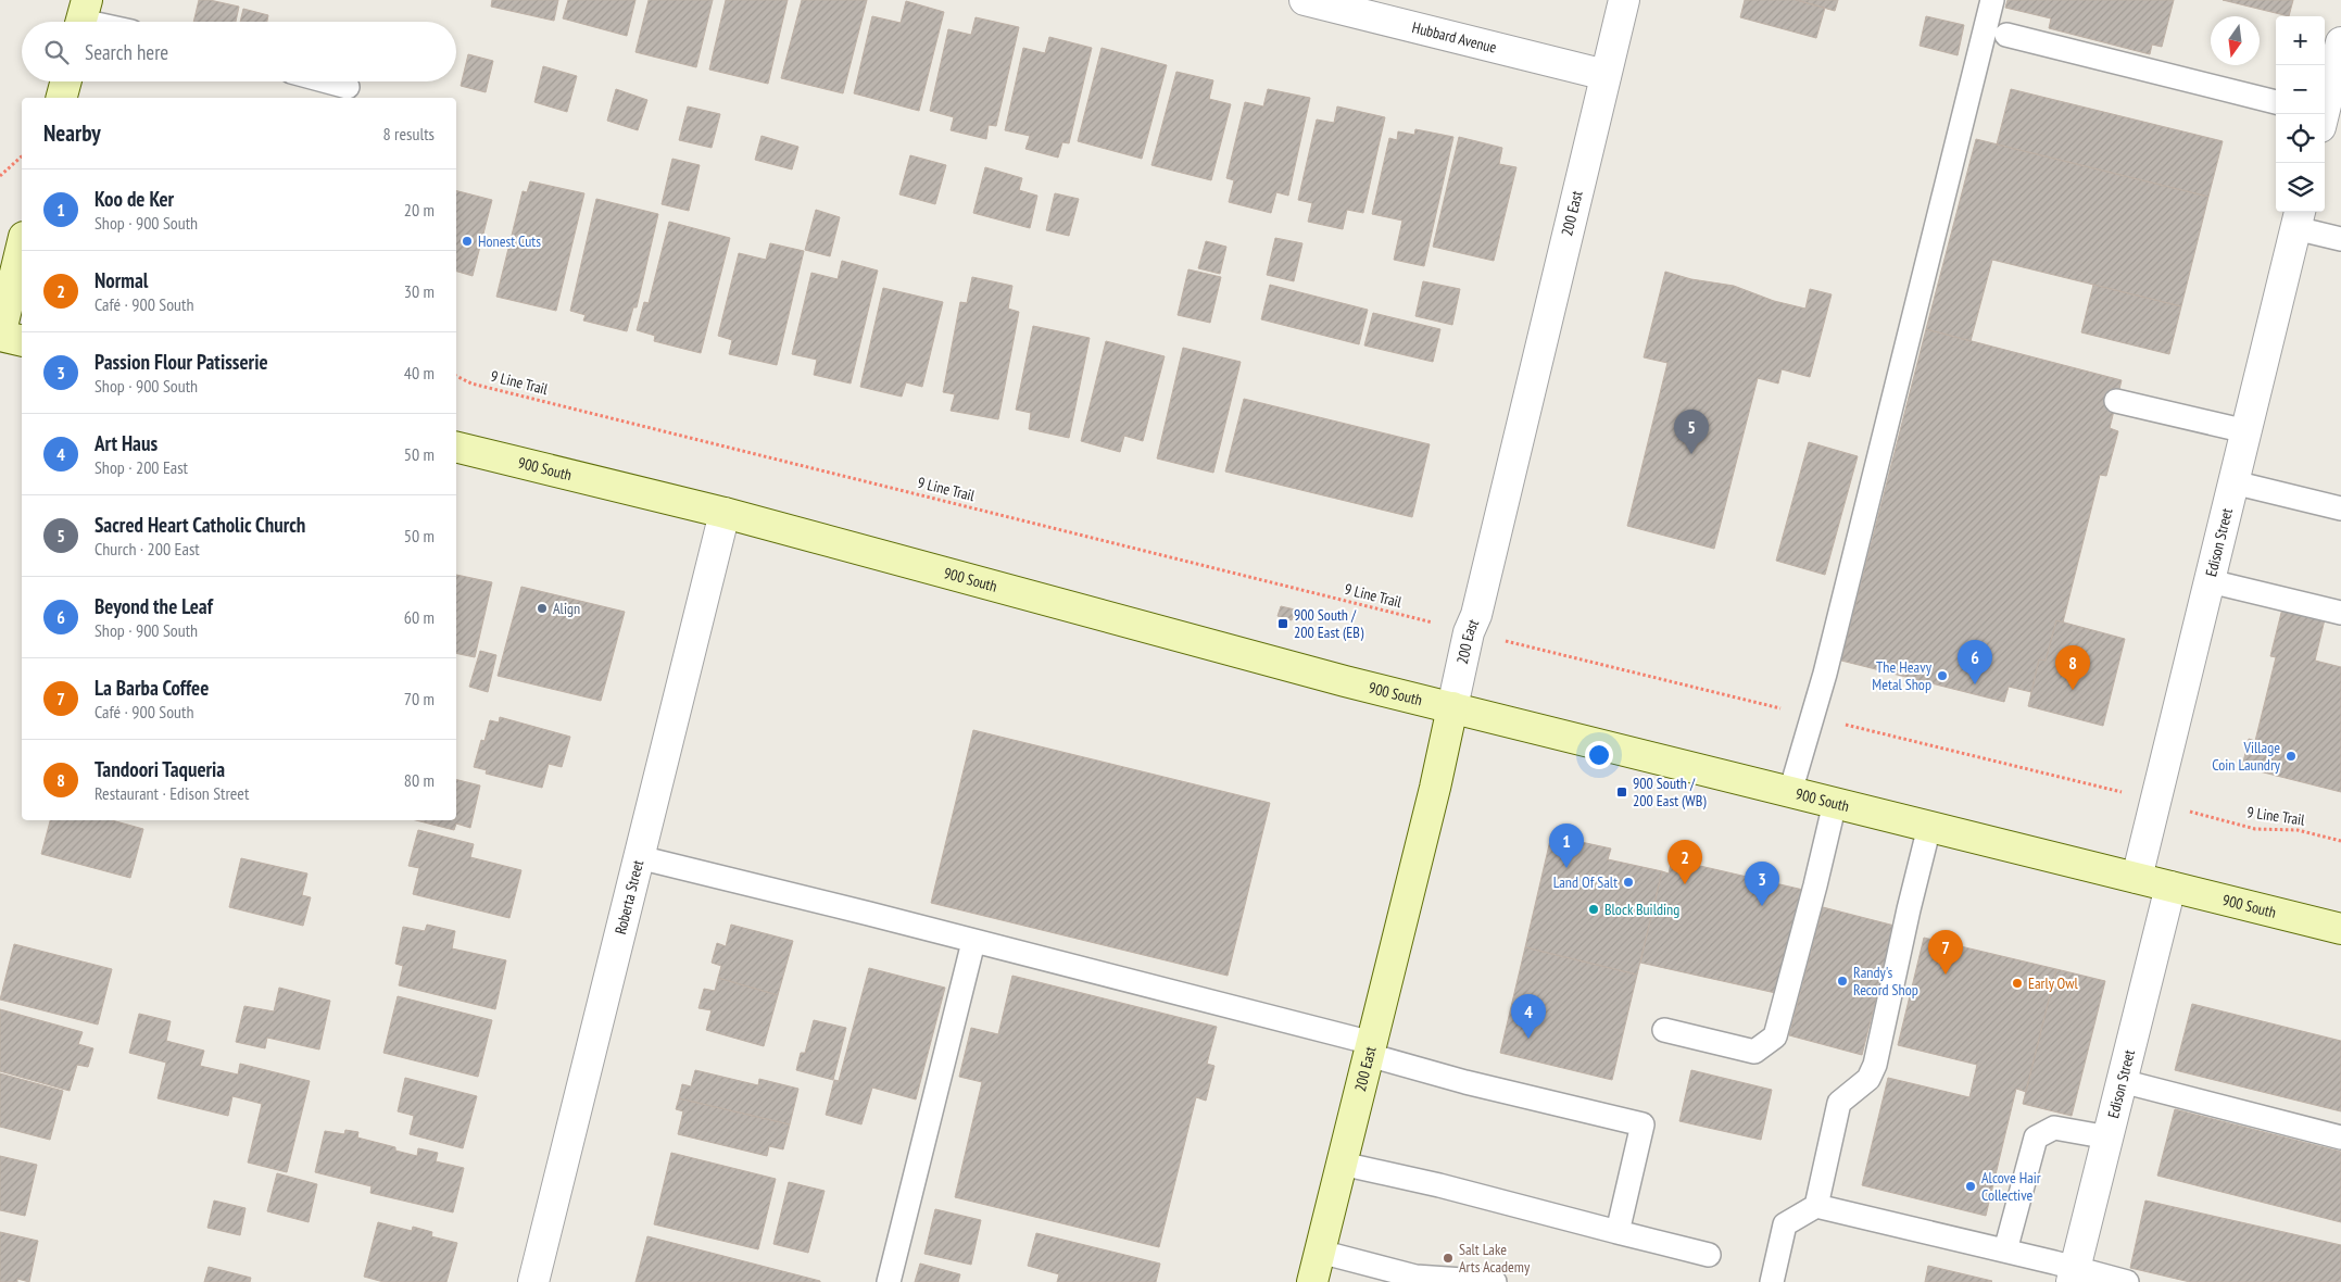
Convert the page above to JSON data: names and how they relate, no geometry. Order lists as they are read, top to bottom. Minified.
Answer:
{"streets":{"street":["Hubbard Avenue","200 East","900 South","Edison Street","Roberta Street"],"path":["9 Line Trail"]},"crossings":[["Hubbard Avenue","200 East"],["200 East","900 South"],["900 South","Edison Street"],["900 South","Roberta Street"]],"places":{"other":["Honest Cuts","Align","The Heavy Metal Shop","Village Coin Laundry","Land Of Salt","Block Building","Randy's Record Shop","Early Owl","Alcove Hair Collective","Salt Lake Arts Academy"],"transit":["900 South / 200 East (EB)","900 South / 200 East (WB)"]},"north":"bottom","page":{"map_buttons":["+","−"],"search":"Search here","heading":["Nearby","8 results"],"list":[{"mark":"1","name":"Koo de Ker","note":"Shop · 900 South","value":"20 m"},{"mark":"2","name":"Normal","note":"Café · 900 South","value":"30 m"},{"mark":"3","name":"Passion Flour Patisserie","note":"Shop · 900 South","value":"40 m"},{"mark":"4","name":"Art Haus","note":"Shop · 200 East","value":"50 m"},{"mark":"5","name":"Sacred Heart Catholic Church","note":"Church · 200 East","value":"50 m"},{"mark":"6","name":"Beyond the Leaf","note":"Shop · 900 South","value":"60 m"},{"mark":"7","name":"La Barba Coffee","note":"Café · 900 South","value":"70 m"},{"mark":"8","name":"Tandoori Taqueria","note":"Restaurant · Edison Street","value":"80 m"}],"pins":["5","6","8","1","2","3","7","4"]}}
